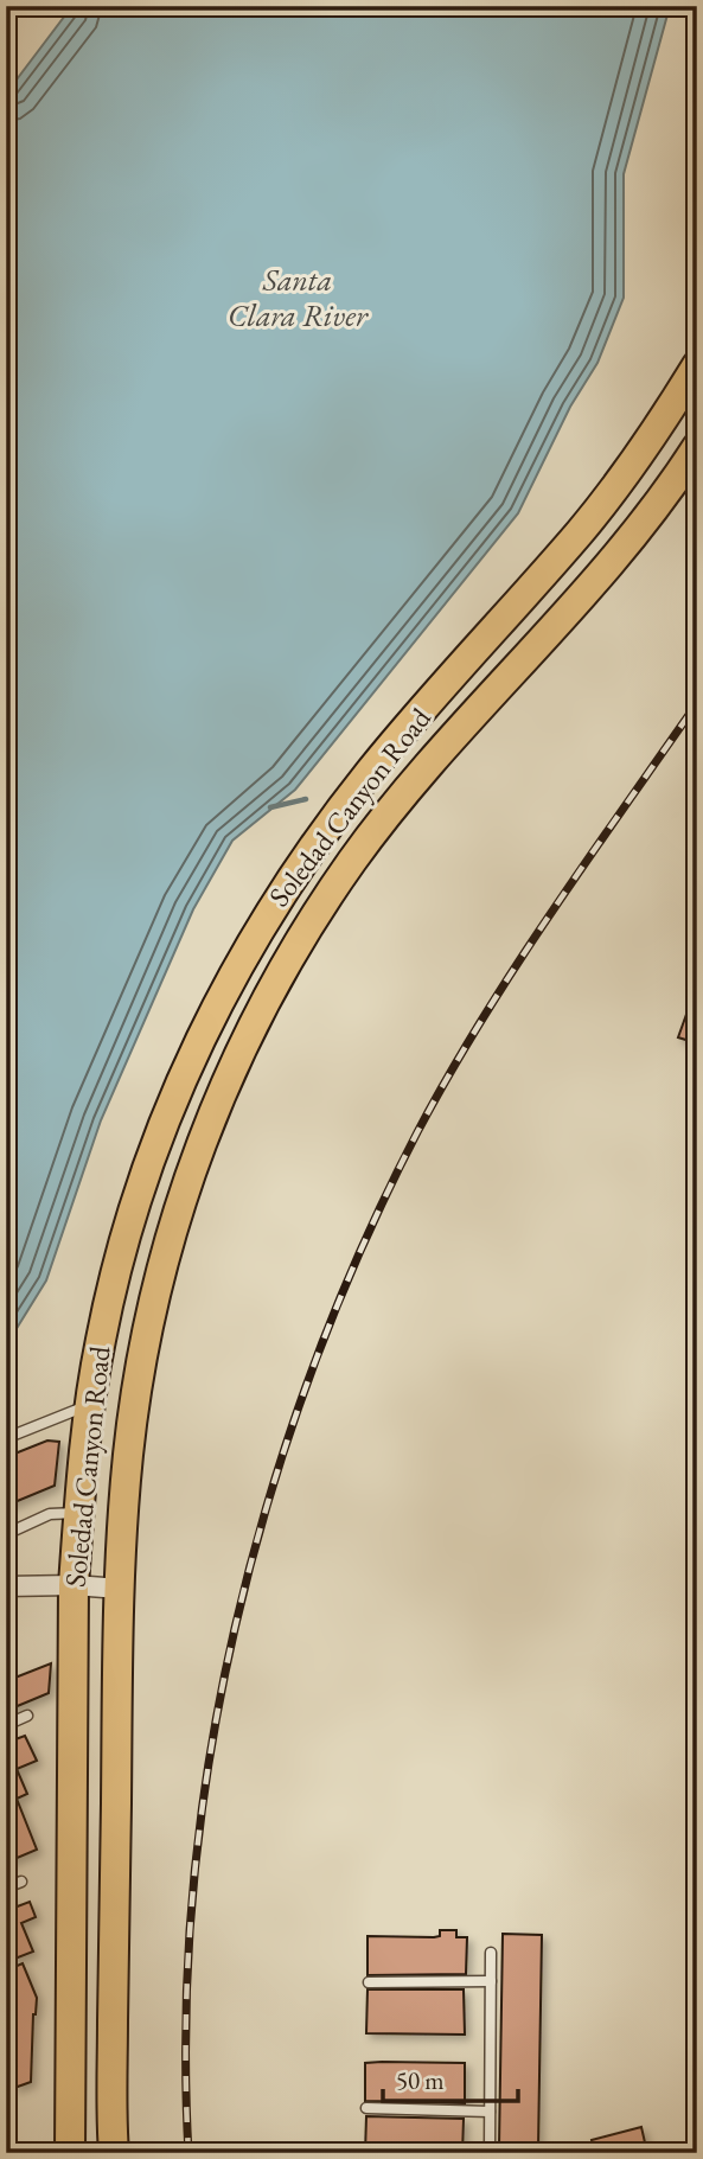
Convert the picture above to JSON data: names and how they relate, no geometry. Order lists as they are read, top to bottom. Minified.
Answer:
{"streets":{"main road":["Soledad Canyon Road"]},"water":["Santa Clara River"],"scale_bar":"50 m"}
